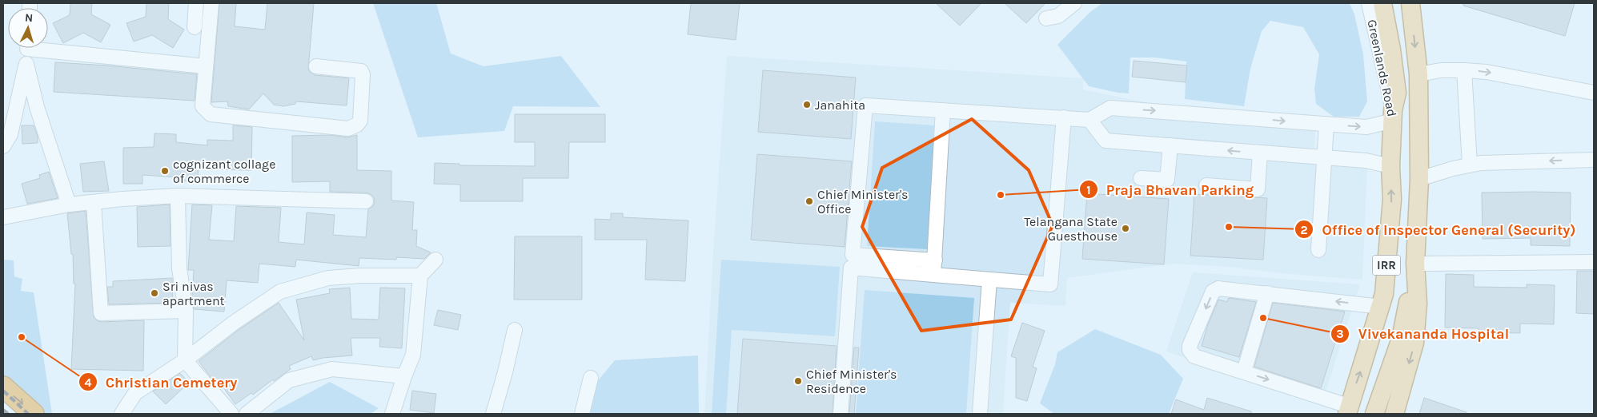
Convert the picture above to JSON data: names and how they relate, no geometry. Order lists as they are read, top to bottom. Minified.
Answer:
{"streets":{"main road":["Greenlands Road","IRR"]},"crossings":[["Greenlands Road","IRR"]],"places":["Janahita","cognizant collage of commerce","Praja Bhavan Parking","Chief Minister's Office","Office of Inspector General (Security)","Telangana State Guesthouse","Sri nivas apartment","Vivekananda Hospital","Christian Cemetery","Chief Minister's Residence"],"north":"top"}
